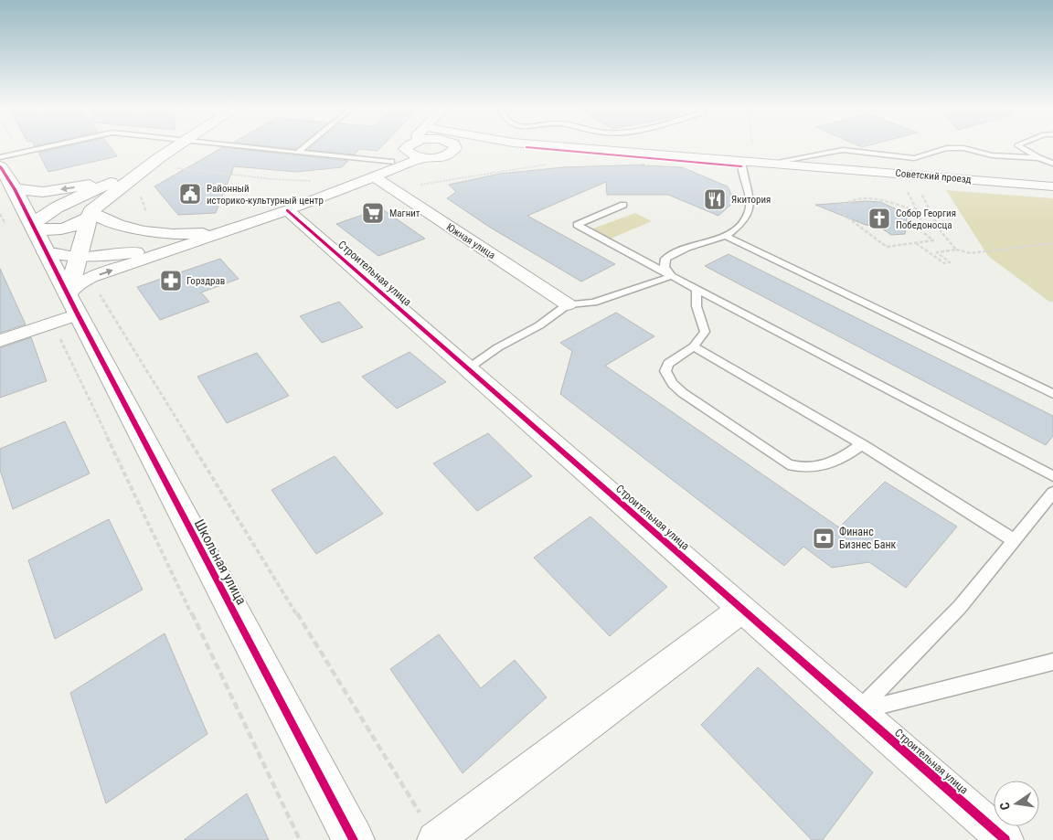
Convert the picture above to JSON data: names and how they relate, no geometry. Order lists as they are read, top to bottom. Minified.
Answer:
{"streets":{"street":["Советский проезд","Южная улица","Строительная улица","Школьная улица"]},"places":{"public building":["Районный историко-культурный центр"],"restaurant":["Якитория"],"supermarket":["Магнит"],"church":["Собор Георгия Победоносца"],"pharmacy":["Горздрав"],"bank":["Финанс Бизнес Банк"]},"north":"left"}
